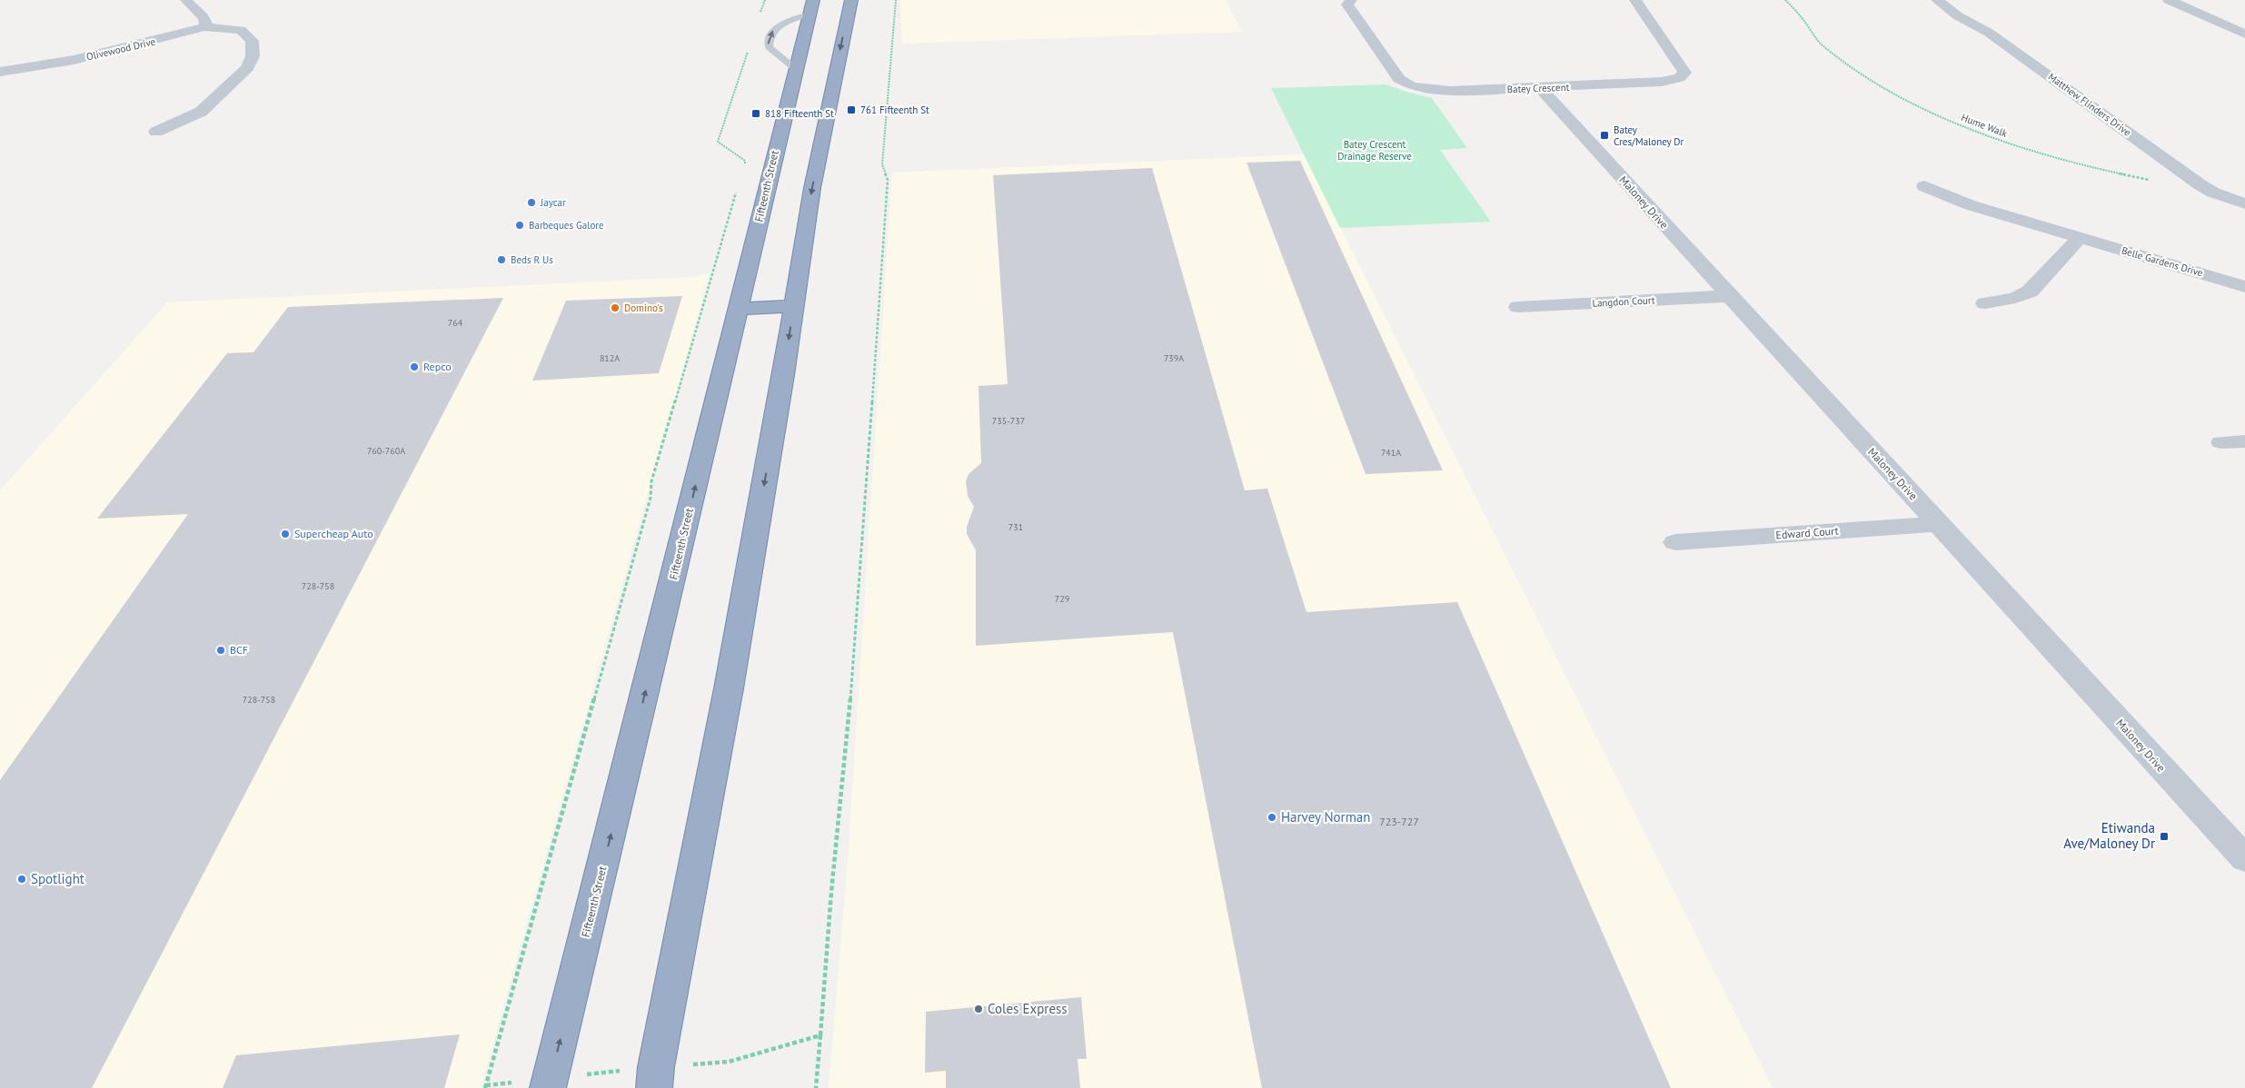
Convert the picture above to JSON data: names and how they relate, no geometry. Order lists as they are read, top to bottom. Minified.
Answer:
{"streets":{"highway":["Fifteenth Street"],"street":["Olivewood Drive","Batey Crescent","Matthew Flinders Drive","Maloney Drive","Belle Gardens Drive","Langdon Court","Edward Court"],"path":["Hume Walk"]},"crossings":[["Batey Crescent","Maloney Drive"],["Maloney Drive","Langdon Court"],["Maloney Drive","Edward Court"]],"parks":["Batey Crescent Drainage Reserve"],"places":{"transit":["761 Fifteenth St","818 Fifteenth St","Batey Cres/Maloney Dr","Etiwanda Ave/Maloney Dr"],"other":["Jaycar","Barbeques Galore","Beds R Us","Domino's","Repco","Supercheap Auto","BCF","Harvey Norman","Spotlight","Coles Express"]},"house_numbers":["764","812A","739A","735-737","760-760A","741A","731","728-758","729","728-758","723-727"]}
